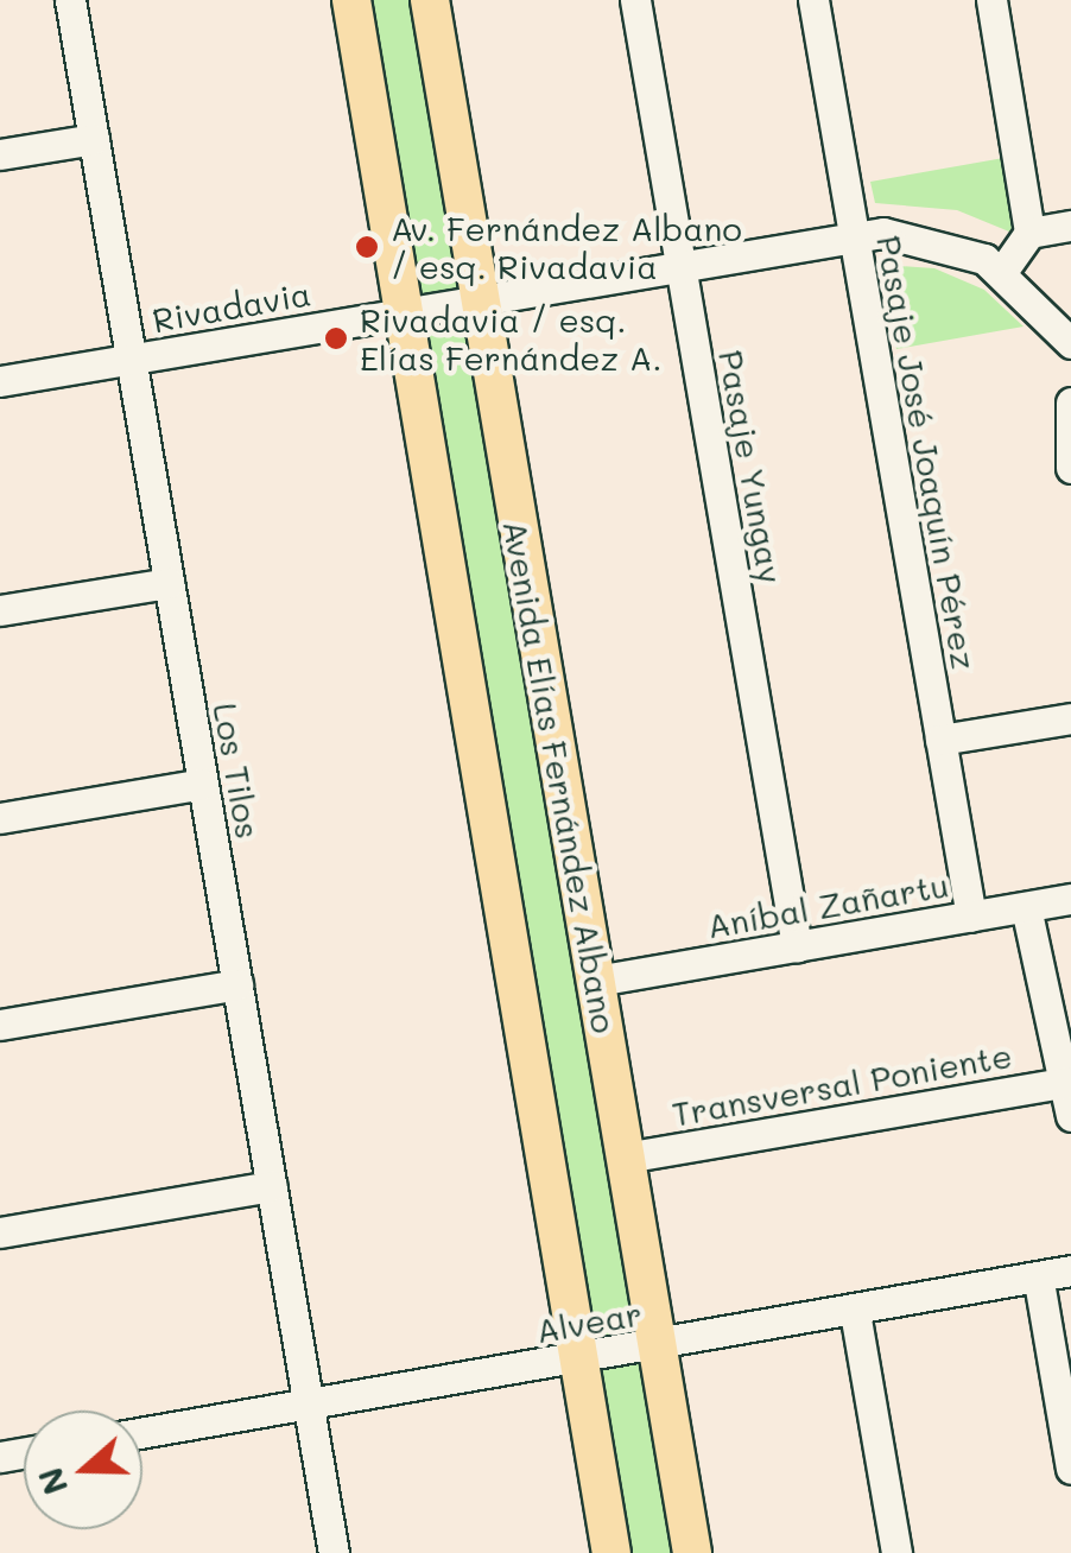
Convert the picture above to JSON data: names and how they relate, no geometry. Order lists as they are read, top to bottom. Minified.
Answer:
{"streets":{"main road":["Avenida Elías Fernández Albano"],"street":["Rivadavia","Pasaje José Joaquín Pérez","Pasaje Yungay","Los Tilos","Aníbal Zañartu","Transversal Poniente","Alvear"]},"crossings":[["Rivadavia","Pasaje José Joaquín Pérez"],["Rivadavia","Pasaje Yungay"],["Rivadavia","Los Tilos"],["Rivadavia","Avenida Elías Fernández Albano"],["Pasaje José Joaquín Pérez","Aníbal Zañartu"],["Pasaje Yungay","Aníbal Zañartu"],["Los Tilos","Alvear"],["Avenida Elías Fernández Albano","Aníbal Zañartu"],["Avenida Elías Fernández Albano","Transversal Poniente"],["Avenida Elías Fernández Albano","Alvear"]],"places":["Av. Fernández Albano / esq. Rivadavia","Rivadavia / esq. Elías Fernández A."],"north":"left"}
